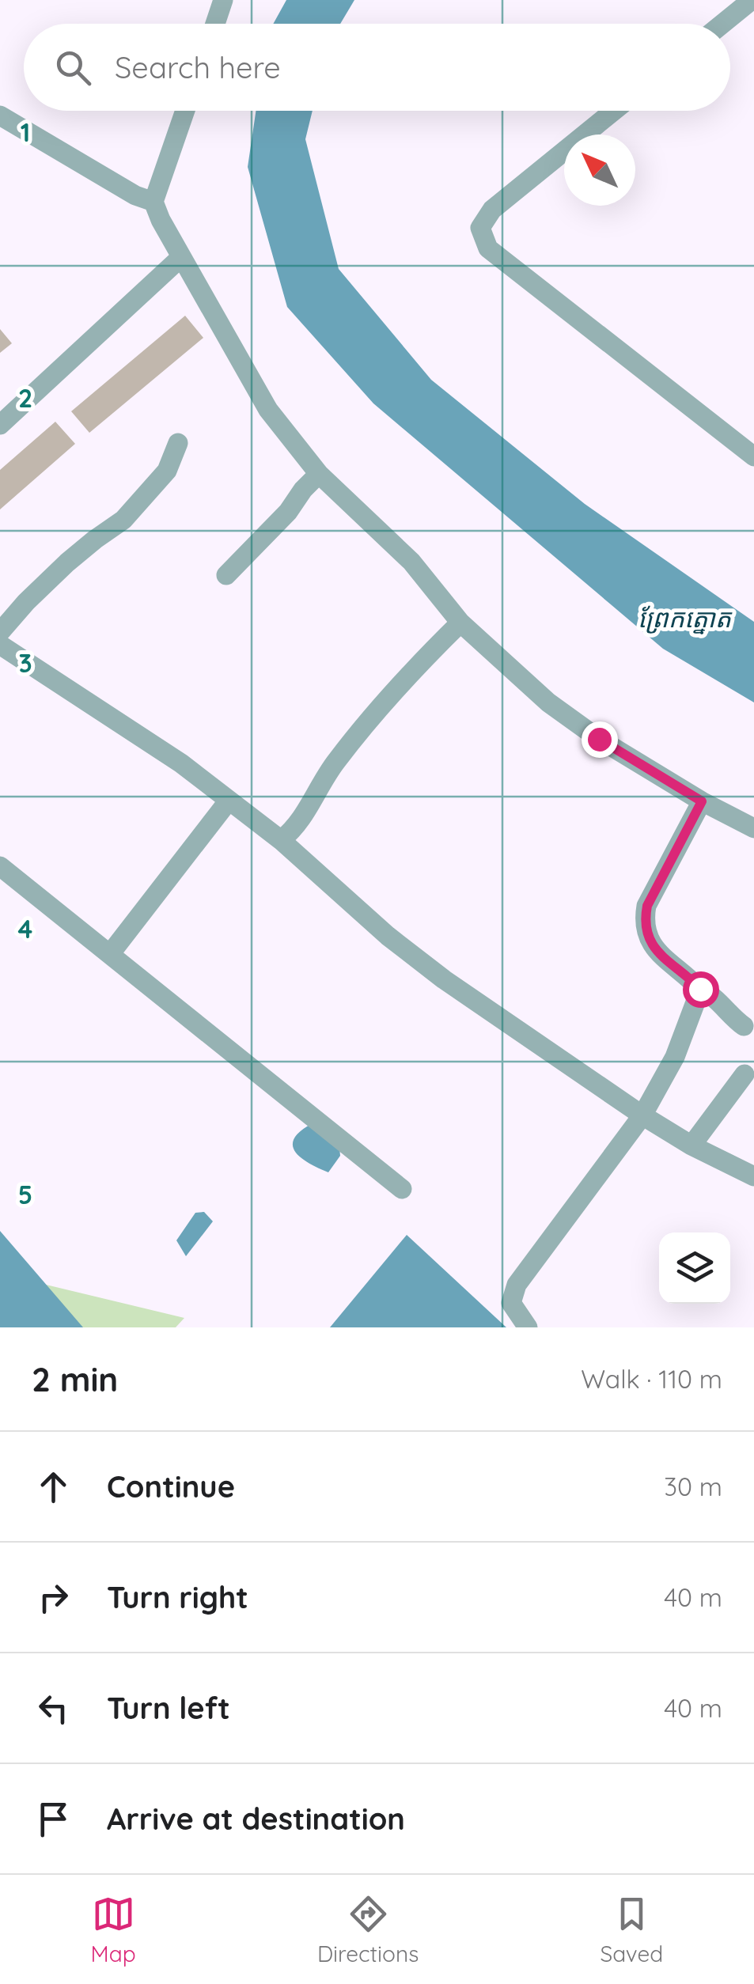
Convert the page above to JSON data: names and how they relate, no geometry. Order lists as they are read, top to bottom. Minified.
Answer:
{"water":["ព្រែកត្នោត"],"north":"top left","page":{"search":"Search here","heading":["2 min","Walk · 110 m"],"list":[["Continue","30 m"],["Turn right","40 m"],["Turn left","40 m"],"Arrive at destination"],"nav":["Map","Directions","Saved"]},"grid":{"rows":["1","2","3","4","5"]}}
